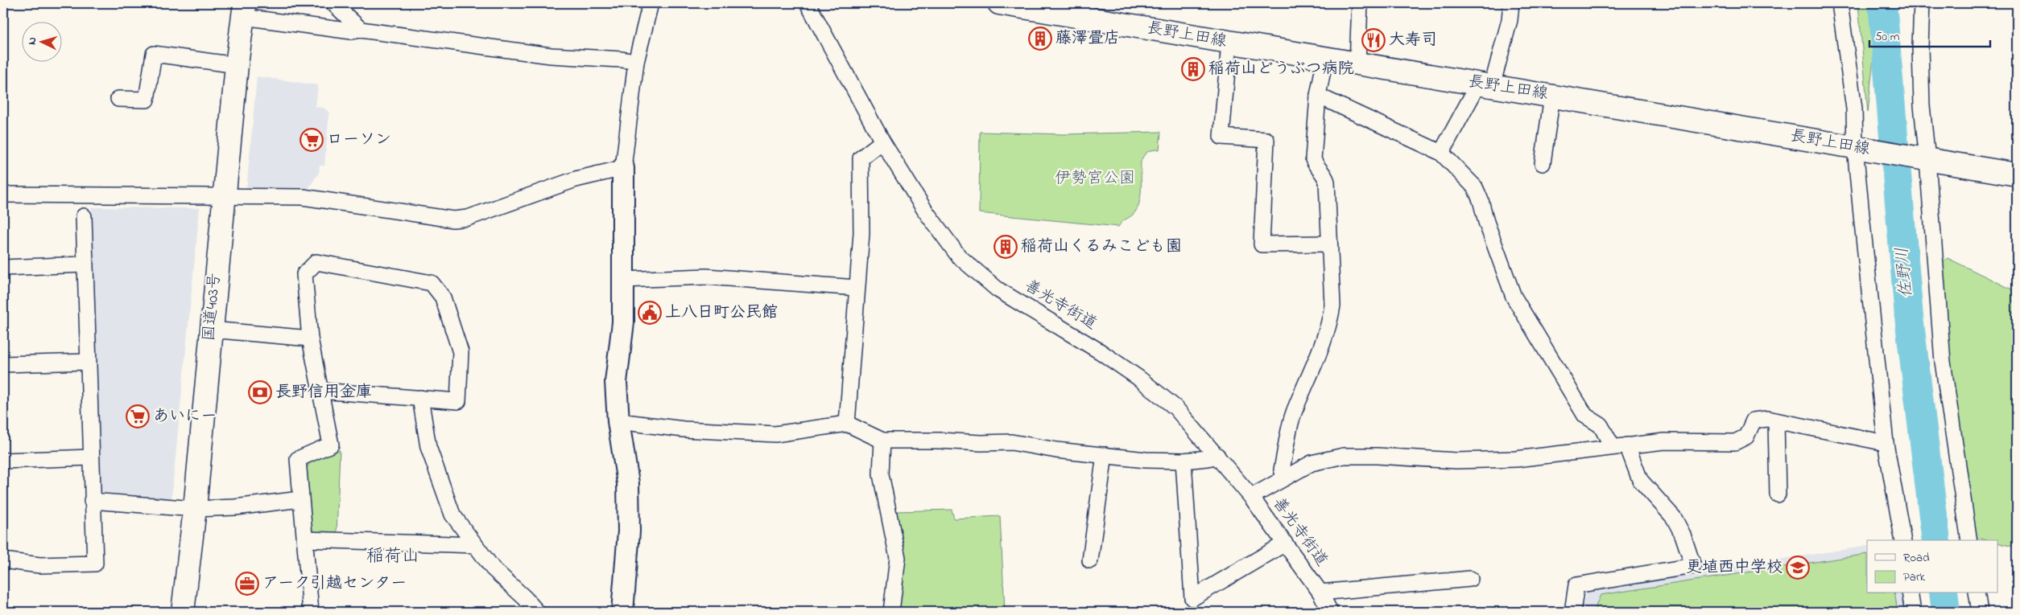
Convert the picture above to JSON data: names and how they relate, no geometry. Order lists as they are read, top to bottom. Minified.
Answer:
{"streets":{"main road":["長野上田線","国道403号"],"street":["善光寺街道"]},"districts":["稲荷山"],"water":["佐野川"],"parks":["伊勢宮公園"],"places":{"building":["藤澤畳店","稲荷山どうぶつ病院","稲荷山くるみこども園"],"restaurant":["大寿司"],"supermarket":["ローソン","あいにー"],"public building":["上八日町公民館"],"bank":["長野信用金庫"],"school or university":["更埴西中学校"],"office":["アーク引越センター"]},"legend":["Road","Park"],"scale_bar":"50 m","north":"left"}
